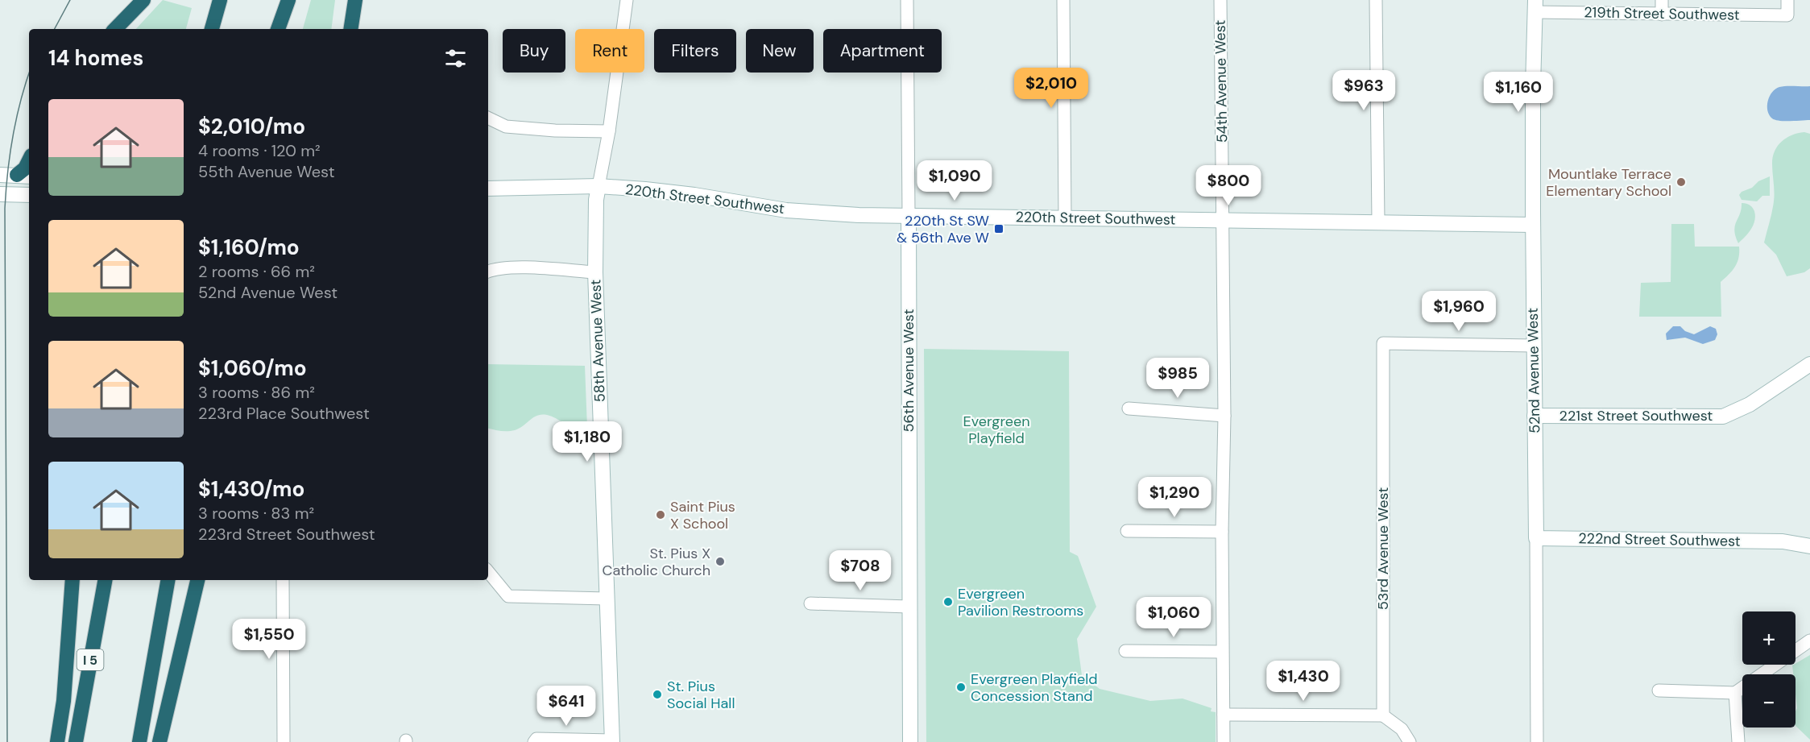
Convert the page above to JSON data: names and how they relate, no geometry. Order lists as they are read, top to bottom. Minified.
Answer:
{"streets":{"highway":["I 5"],"street":["219th Street Southwest","54th Avenue West","220th Street Southwest","58th Avenue West","56th Avenue West","52nd Avenue West","221st Street Southwest","222nd Street Southwest","53rd Avenue West"]},"crossings":[["219th Street Southwest","52nd Avenue West"],["54th Avenue West","220th Street Southwest"],["220th Street Southwest","58th Avenue West"],["220th Street Southwest","56th Avenue West"],["220th Street Southwest","52nd Avenue West"],["52nd Avenue West","221st Street Southwest"],["52nd Avenue West","222nd Street Southwest"],["52nd Avenue West","53rd Avenue West"]],"parks":["Evergreen Playfield"],"places":{"other":["Mountlake Terrace Elementary School","Saint Pius X School","St. Pius X Catholic Church","Evergreen Pavilion Restrooms","Evergreen Playfield Concession Stand","St. Pius Social Hall"],"transit":["220th St SW & 56th Ave W"]},"page":{"chip":["Buy","Rent","Filters","New","Apartment"],"heading":"14 homes","price":["$2,010","$963","$1,160","$1,090","$800","$1,960","$985","$1,180","$1,290","$708","$1,060","$1,550","$1,430","$641"],"list":[{"name":"$2,010/mo","note":"4 rooms · 120 m² · 55th Avenue West"},{"name":"$1,160/mo","note":"2 rooms · 66 m² · 52nd Avenue West"},{"name":"$1,060/mo","note":"3 rooms · 86 m² · 223rd Place Southwest"},{"name":"$1,430/mo","note":"3 rooms · 83 m² · 223rd Street Southwest"}],"map_buttons":["+","−"]}}
